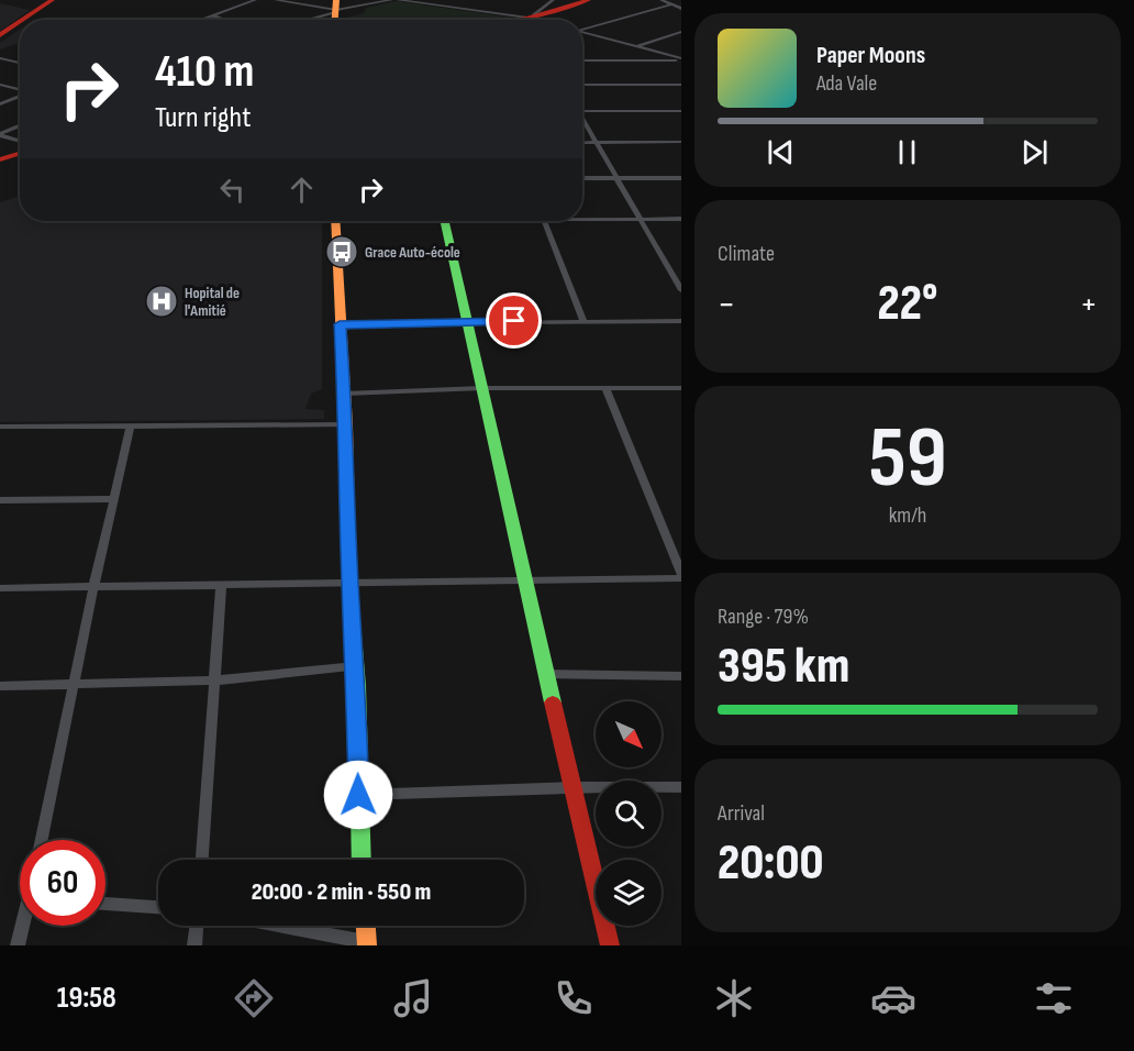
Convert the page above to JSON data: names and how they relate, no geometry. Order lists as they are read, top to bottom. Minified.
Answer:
{"places":{"bus stop":["Grace Auto-école"],"hospital":["Hopital de l'Amitié"]},"north":"bottom right","page":{"turn":["410 m","Turn right"],"song":["Paper Moons","Ada Vale"],"tile":["Climate",["59","km/h"],["Range · 79%","395 km"],["Arrival","20:00"]],"heat":["−","22°","+"],"limit":"60","trip":"20:00 · 2 min · 550 m","tabs":"19:58"}}
